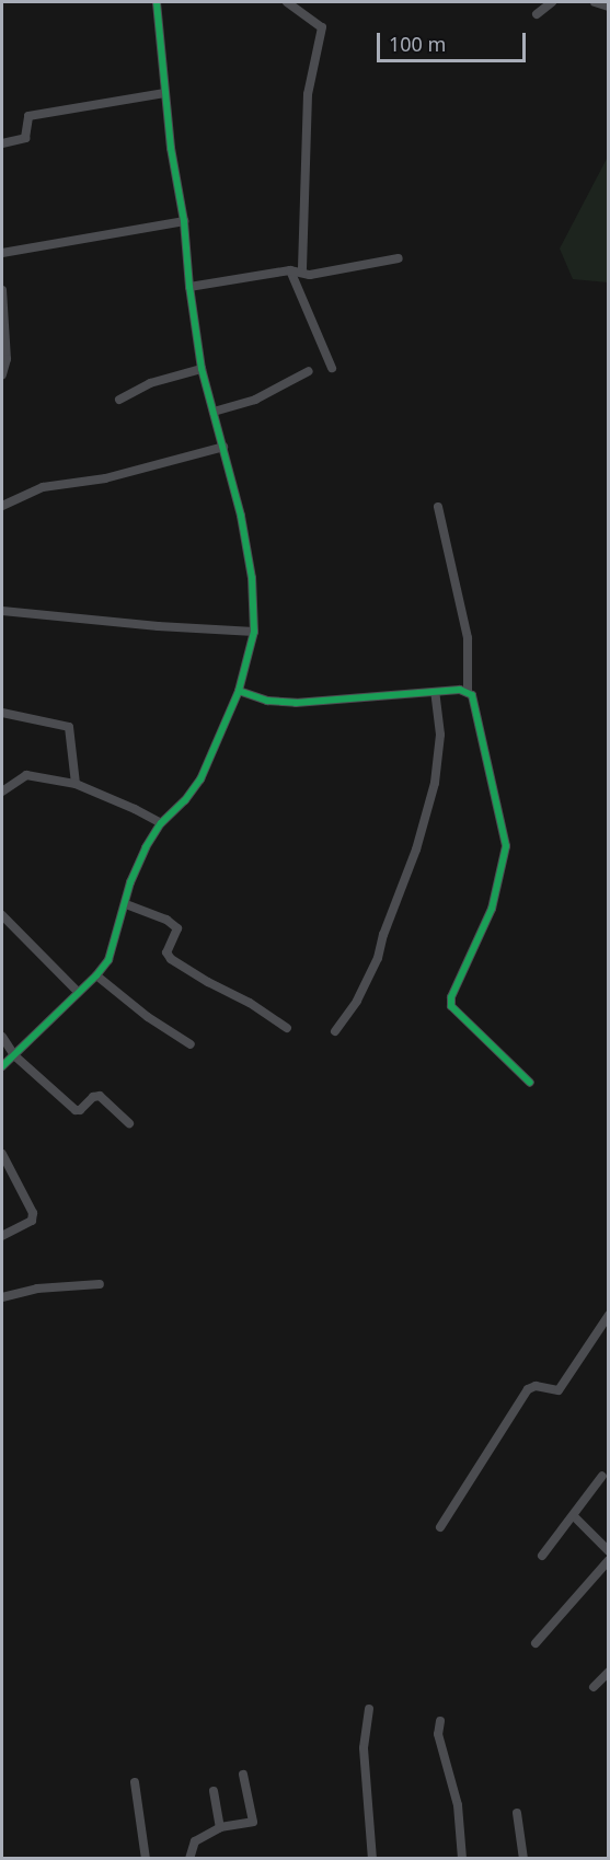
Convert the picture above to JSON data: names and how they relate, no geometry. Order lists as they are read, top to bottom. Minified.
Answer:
{"scale_bar":"100 m"}
